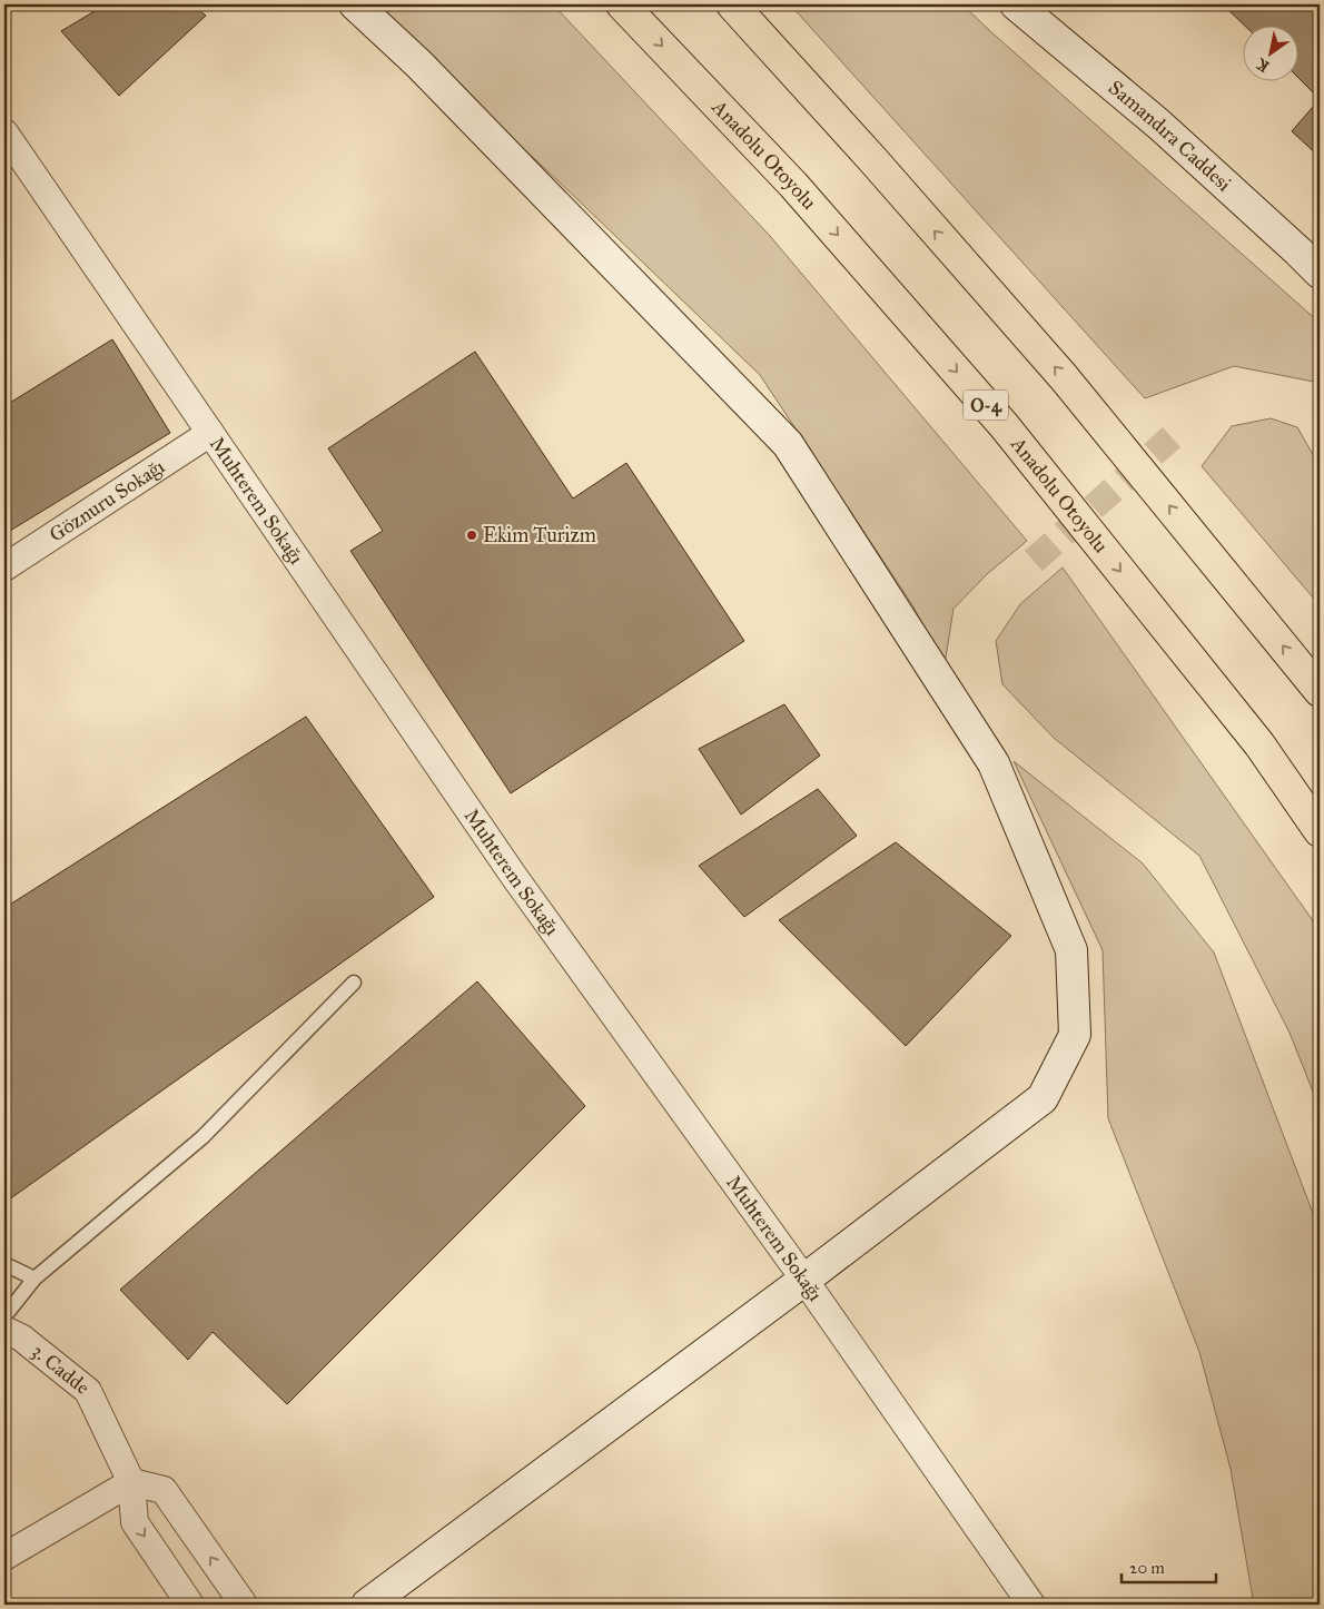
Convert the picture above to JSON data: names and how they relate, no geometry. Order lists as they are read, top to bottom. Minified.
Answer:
{"streets":{"highway":["Anadolu Otoyolu","O-4"],"street":["Samandıra Caddesi","Göznuru Sokağı","Muhterem Sokağı","3. Cadde"]},"crossings":[["Göznuru Sokağı","Muhterem Sokağı"]],"places":["Ekim Turizm"],"scale_bar":"20 m","north":"bottom left"}
